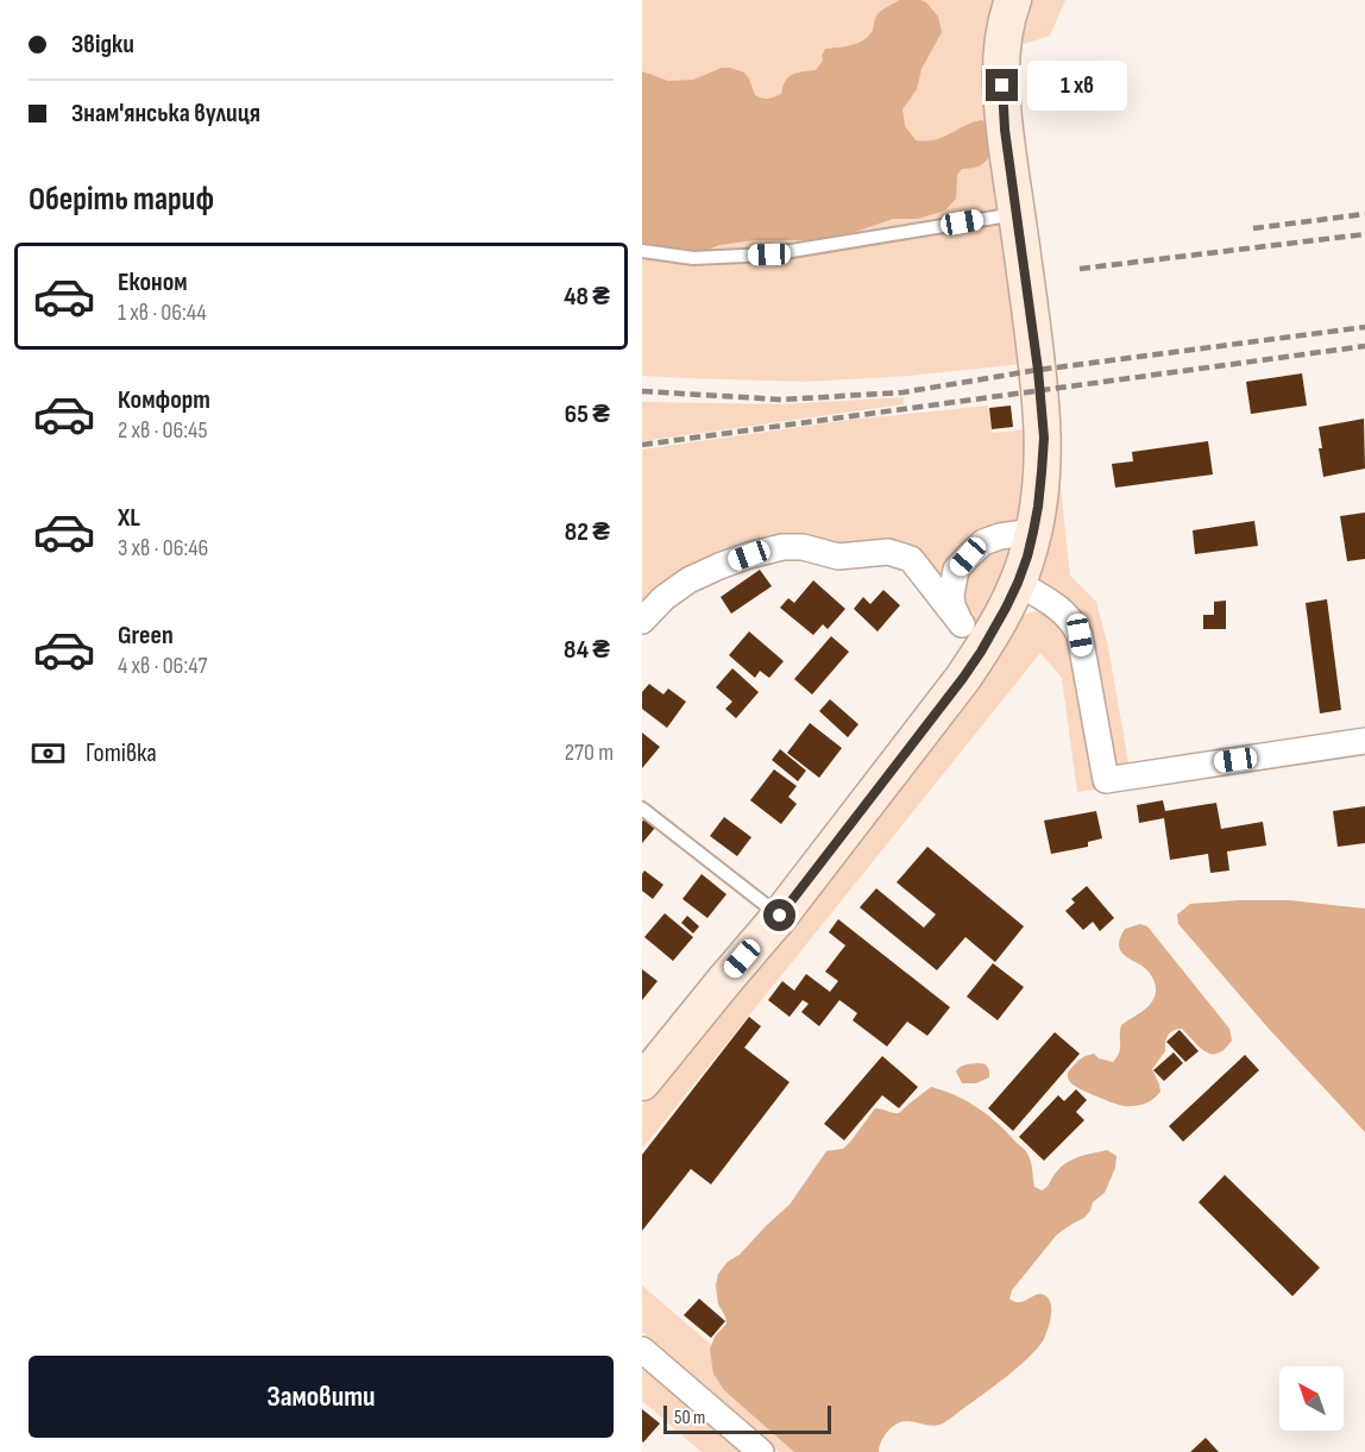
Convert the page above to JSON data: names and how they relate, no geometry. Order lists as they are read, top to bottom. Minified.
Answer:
{"scale_bar":"50 m","north":"top left","page":{"banner":["Звідки","Знам'янська вулиця"],"bubble":"1 хв","heading":"Оберіть тариф","list":[{"name":"Економ","note":"1 хв · 06:44","value":"48 ₴"},{"name":"Комфорт","note":"2 хв · 06:45","value":"65 ₴"},{"name":"XL","note":"3 хв · 06:46","value":"82 ₴"},{"name":"Green","note":"4 хв · 06:47","value":"84 ₴"}],"pay":["Готівка","270 m"],"buttons":"Замовити","scale":"50 m"}}
